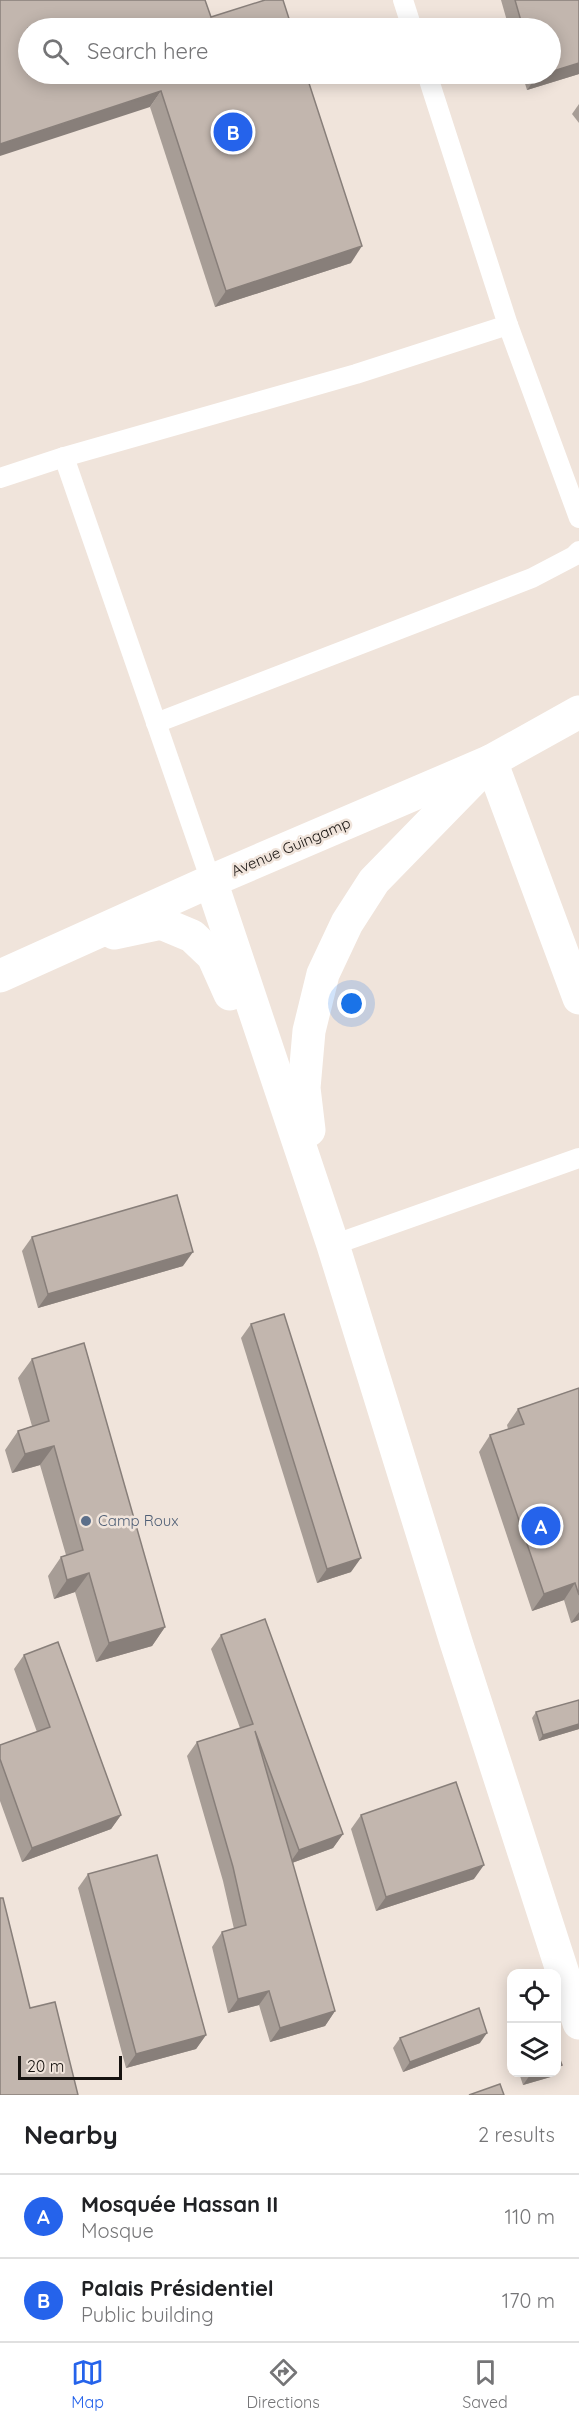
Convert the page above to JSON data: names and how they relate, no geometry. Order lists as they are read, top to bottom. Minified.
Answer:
{"streets":{"street":["Avenue Guingamp"]},"places":["Camp Roux"],"scale_bar":"20 m","page":{"search":"Search here","pins":["B","A"],"scale":"20 m","heading":["Nearby","2 results"],"list":[{"mark":"A","name":"Mosquée Hassan II","note":"Mosque","value":"110 m"},{"mark":"B","name":"Palais Présidentiel","note":"Public building","value":"170 m"}],"nav":["Map","Directions","Saved"]}}
